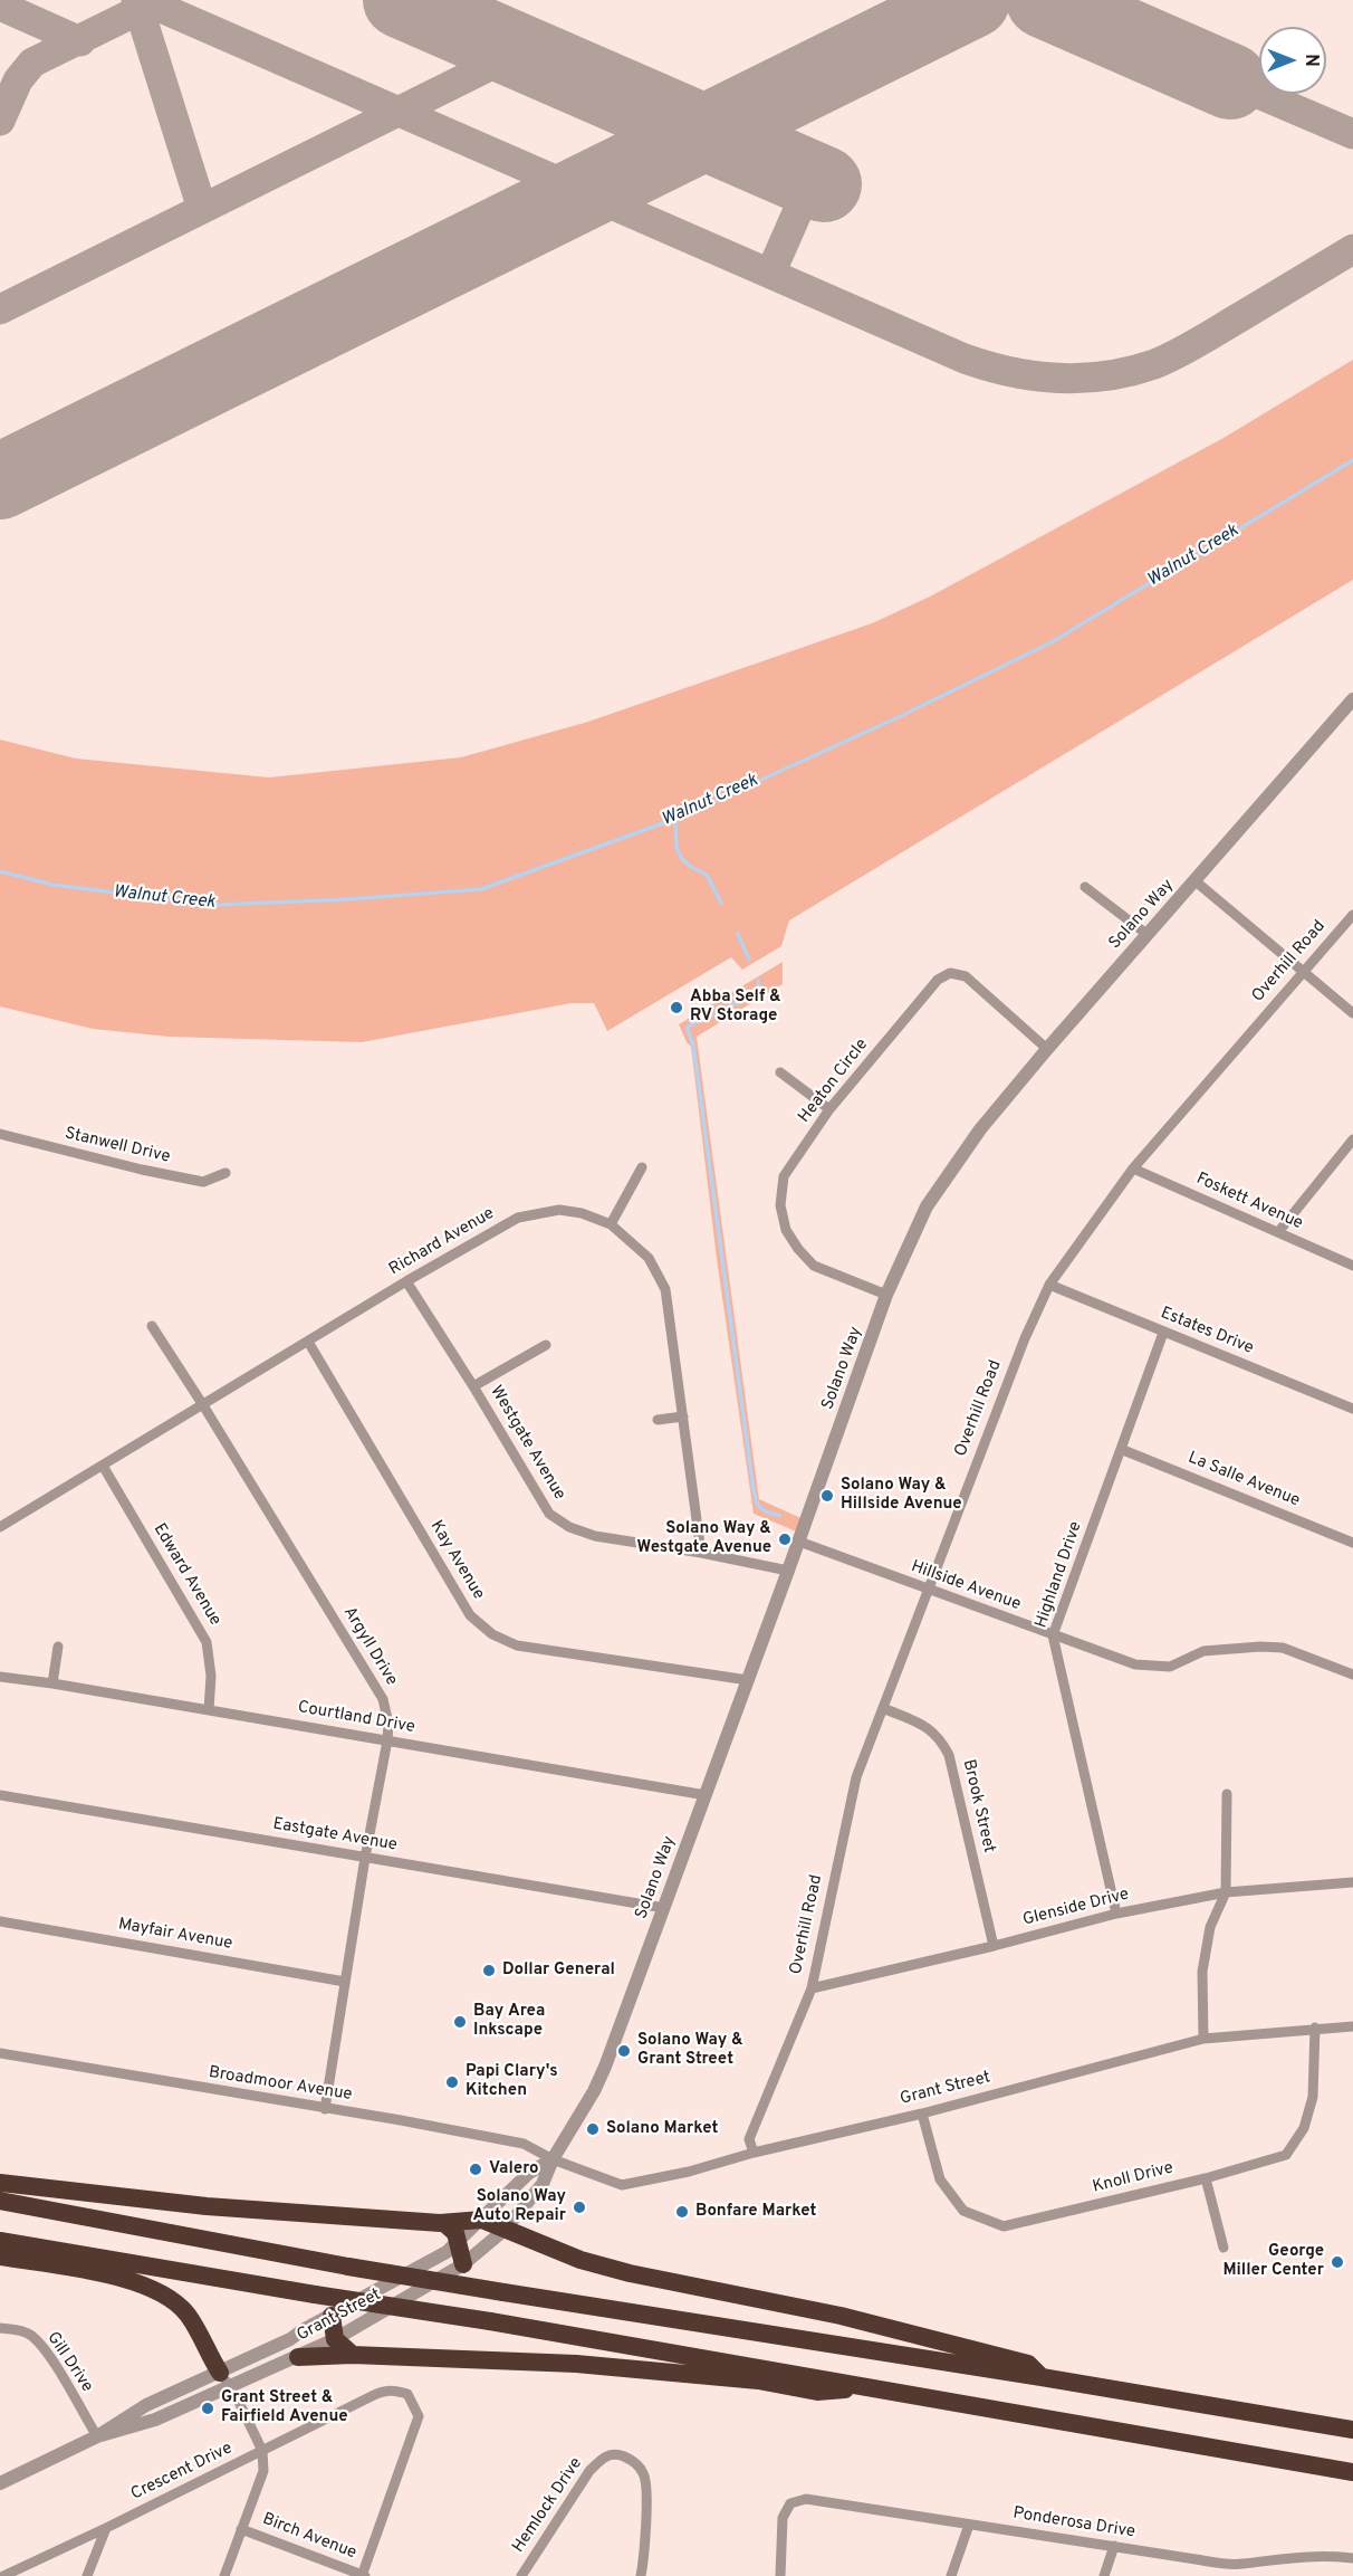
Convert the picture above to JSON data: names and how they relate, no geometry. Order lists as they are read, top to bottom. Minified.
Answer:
{"streets":{"street":["Solano Way","Overhill Road","Heaton Circle","Stanwell Drive","Foskett Avenue","Richard Avenue","Estates Drive","Westgate Avenue","La Salle Avenue","Kay Avenue","Edward Avenue","Highland Drive","Hillside Avenue","Argyll Drive","Courtland Drive","Brook Street","Eastgate Avenue","Glenside Drive","Mayfair Avenue","Broadmoor Avenue","Grant Street","Knoll Drive","Gill Drive","Crescent Drive","Hemlock Drive","Ponderosa Drive","Birch Avenue"]},"crossings":[["Solano Way","Heaton Circle"],["Solano Way","Westgate Avenue"],["Solano Way","Kay Avenue"],["Solano Way","Hillside Avenue"],["Solano Way","Courtland Drive"],["Solano Way","Eastgate Avenue"],["Solano Way","Broadmoor Avenue"],["Solano Way","Grant Street"],["Overhill Road","Foskett Avenue"],["Overhill Road","Estates Drive"],["Overhill Road","Hillside Avenue"],["Overhill Road","Brook Street"],["Overhill Road","Glenside Drive"],["Overhill Road","Grant Street"],["Richard Avenue","Westgate Avenue"],["Richard Avenue","Kay Avenue"],["Richard Avenue","Edward Avenue"],["Richard Avenue","Argyll Drive"],["Estates Drive","Highland Drive"],["La Salle Avenue","Highland Drive"],["Edward Avenue","Courtland Drive"],["Highland Drive","Hillside Avenue"],["Highland Drive","Glenside Drive"],["Argyll Drive","Courtland Drive"],["Argyll Drive","Eastgate Avenue"],["Argyll Drive","Mayfair Avenue"],["Argyll Drive","Broadmoor Avenue"],["Brook Street","Glenside Drive"],["Broadmoor Avenue","Grant Street"],["Grant Street","Knoll Drive"],["Grant Street","Gill Drive"],["Crescent Drive","Birch Avenue"]],"water":["Walnut Creek"],"places":["Abba Self & RV Storage","Solano Way & Hillside Avenue","Solano Way & Westgate Avenue","Dollar General","Bay Area Inkscape","Solano Way & Grant Street","Papi Clary's Kitchen","Solano Market","Valero","Solano Way Auto Repair","Bonfare Market","George Miller Center","Grant Street & Fairfield Avenue"],"north":"right"}
